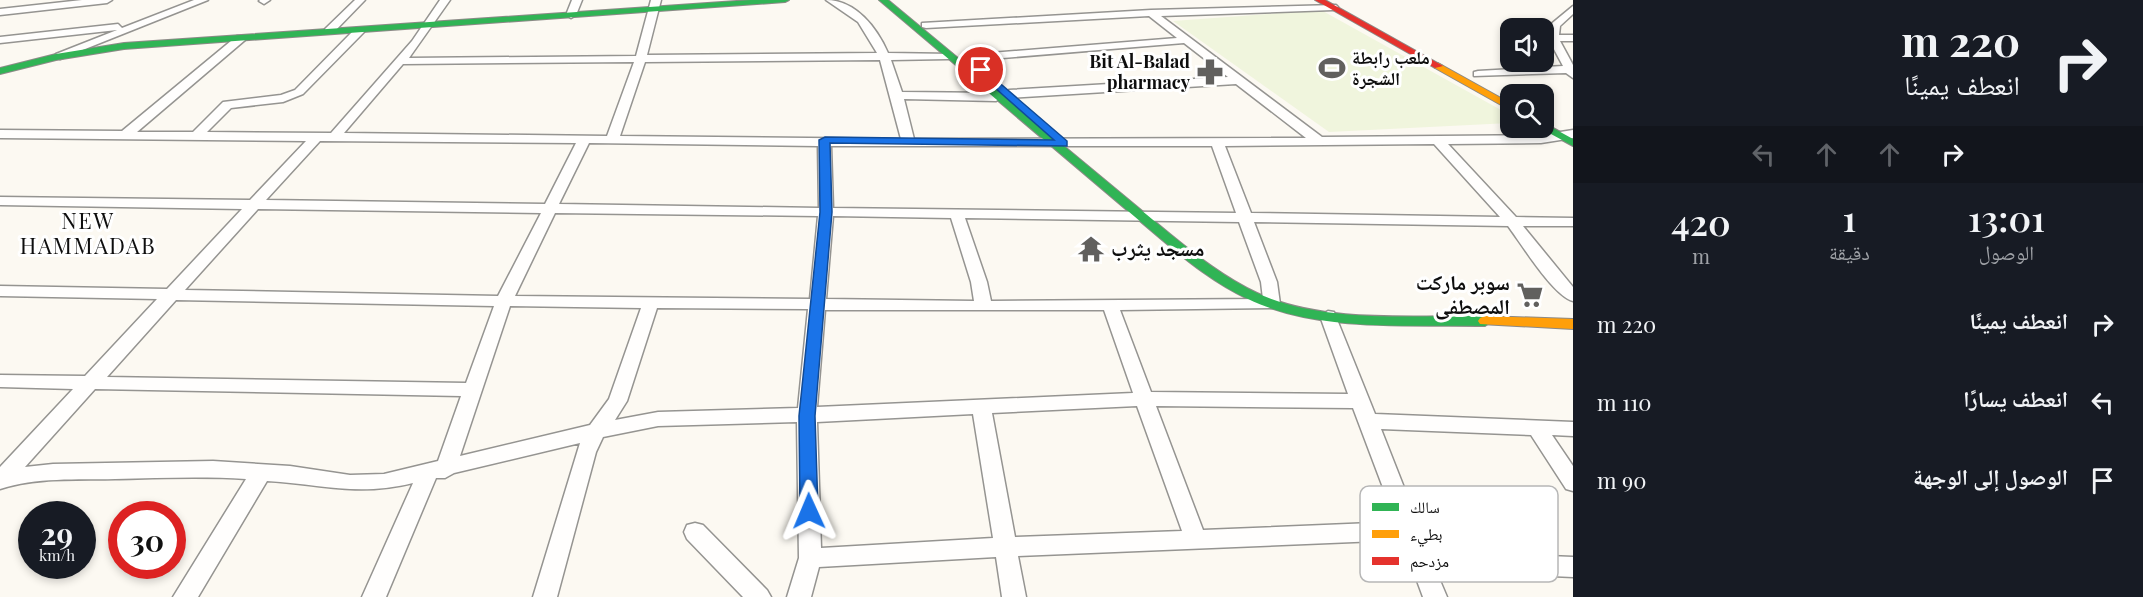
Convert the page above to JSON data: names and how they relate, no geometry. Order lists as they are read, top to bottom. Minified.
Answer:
{"districts":["NEW HAMMADAB"],"places":{"sports":["ملعب رابطة الشجرة"],"pharmacy":["Bit Al-Balad pharmacy"],"temple":["مسجد يثرب"],"supermarket":["سوبر ماركت المصطفى"]},"legend":["سالك","بطيء","مزدحم"],"page":{"turn":["220 m","انعطف يمينًا"],"eta":["13:01","الوصول","1","دقيقة","420","m"],"list":[{"name":"انعطف يمينًا","value":"220 m"},{"name":"انعطف يسارًا","value":"110 m"},{"name":"الوصول إلى الوجهة","value":"90 m"}],"speed":"29 km/h","limit":"30"}}
